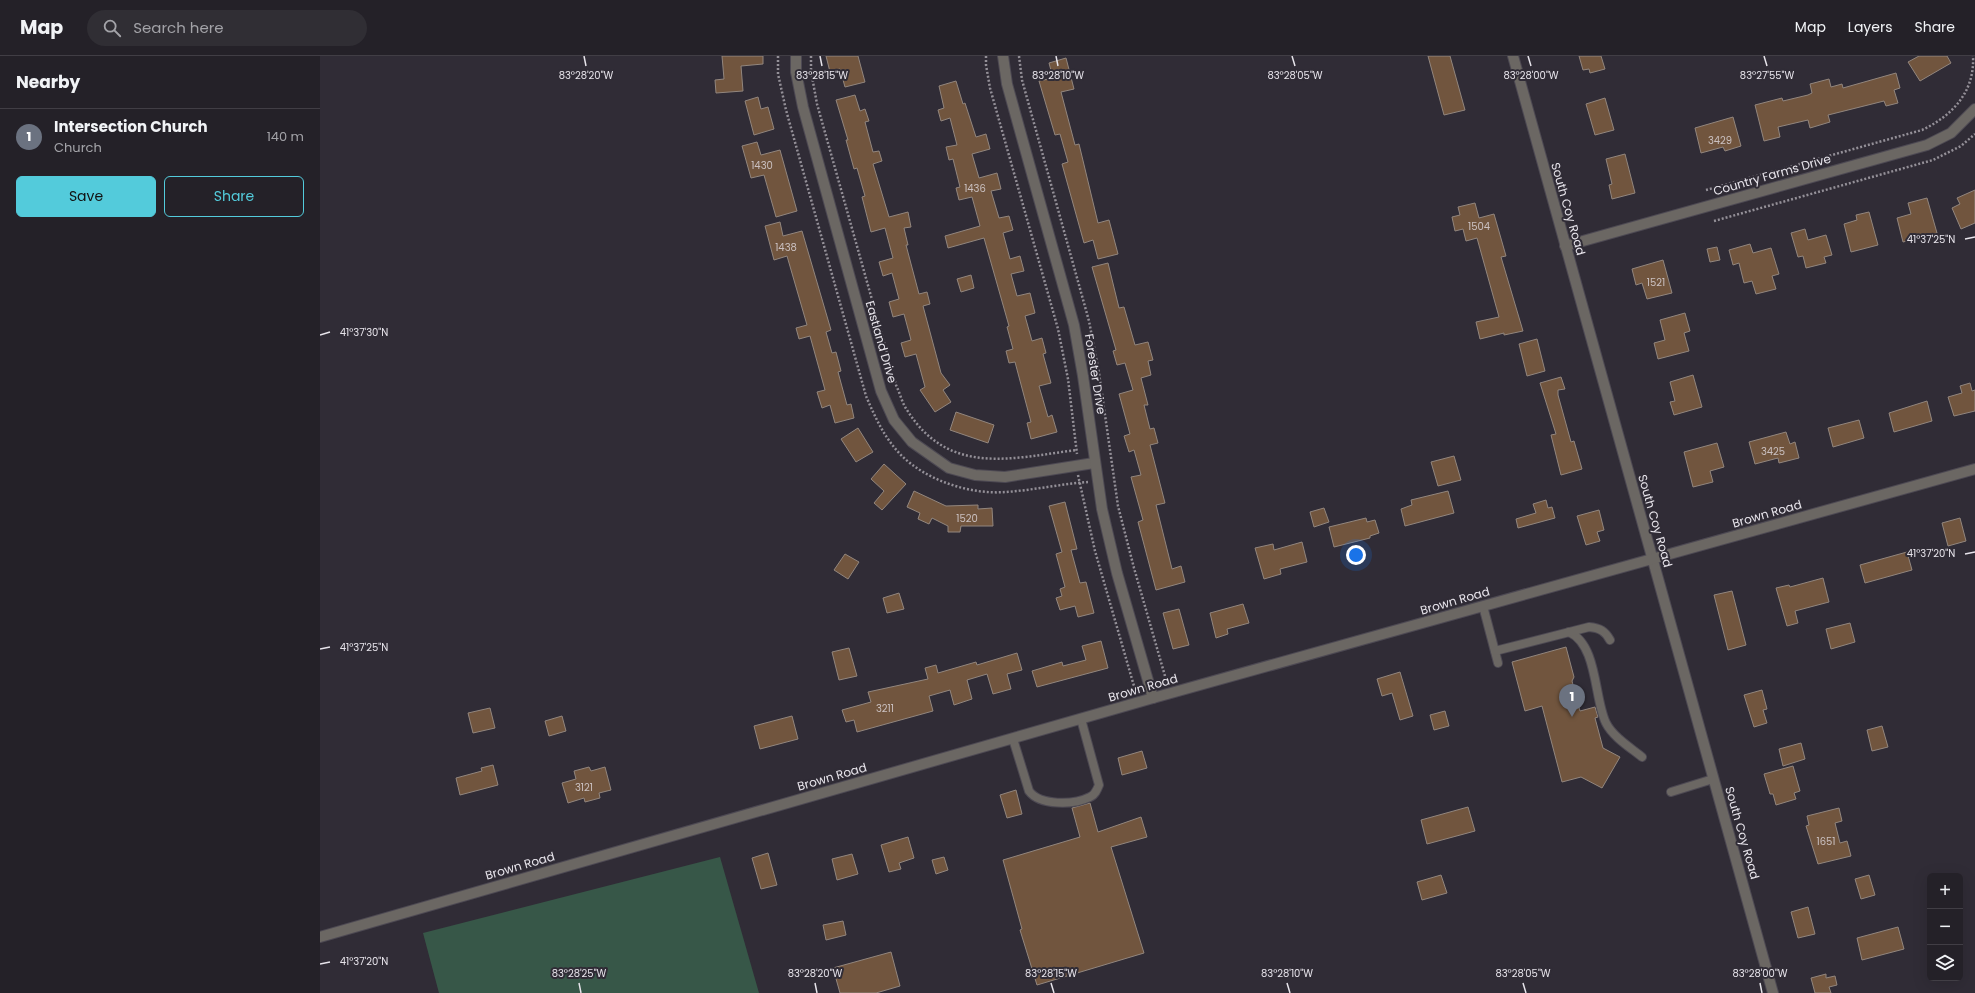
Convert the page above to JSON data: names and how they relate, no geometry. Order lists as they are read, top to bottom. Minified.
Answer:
{"streets":{"street":["Country Farms Drive","South Coy Road","Eastland Drive","Forester Drive","Brown Road"]},"crossings":[["Country Farms Drive","South Coy Road"],["South Coy Road","Brown Road"],["Eastland Drive","Forester Drive"],["Forester Drive","Brown Road"]],"house_numbers":["3429","1430","1436","1504","1438","1521","3425","1520","3211","3121","1651"],"page":{"header":"Map","search":"Search here","nav":["Map","Layers","Share"],"heading":"Nearby","list":[{"mark":"1","name":"Intersection Church","note":"Church","value":"140 m"}],"buttons":["Save","Share"],"pins":"1","map_buttons":["+","−"]},"coordinates":["83°28'15\"W","83°28'05\"W","83°28'00\"W","83°28'20\"W","83°28'10\"W","83°27'55\"W","41°37'25\"N","41°37'30\"N","41°37'20\"N","83°28'25\"W"]}
